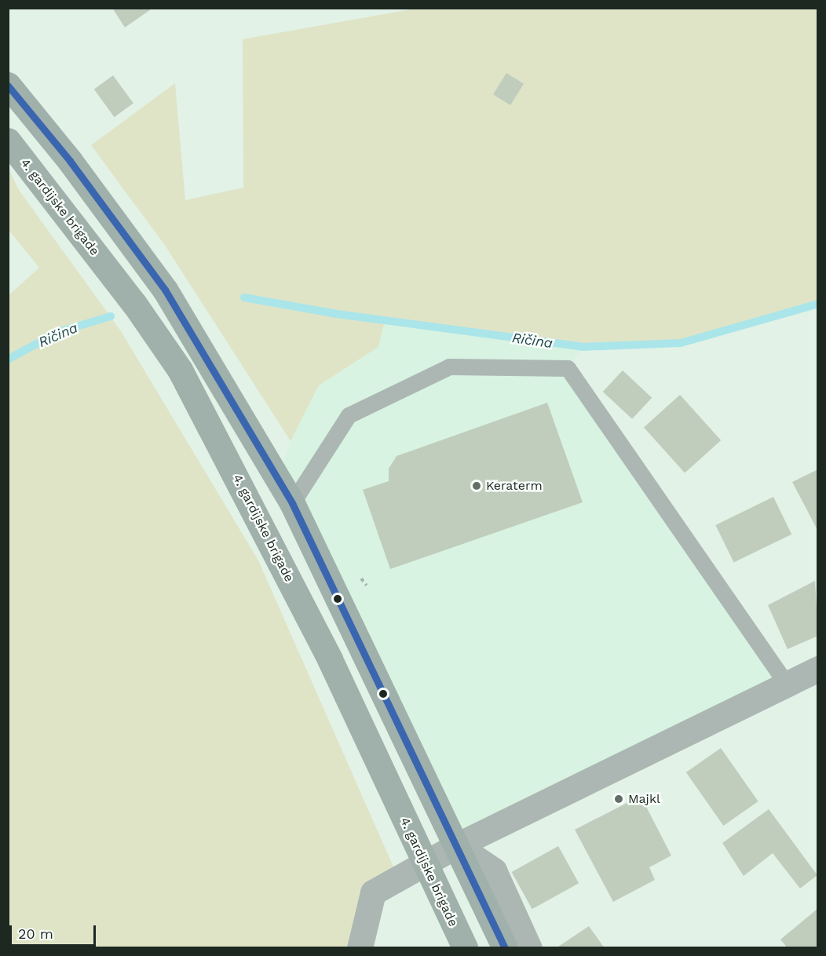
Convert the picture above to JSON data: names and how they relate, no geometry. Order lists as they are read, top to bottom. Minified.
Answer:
{"streets":{"main road":["4. gardijske brigade"]},"water":["Ričina"],"places":["Keraterm","Majkl"],"scale_bar":"20 m"}
